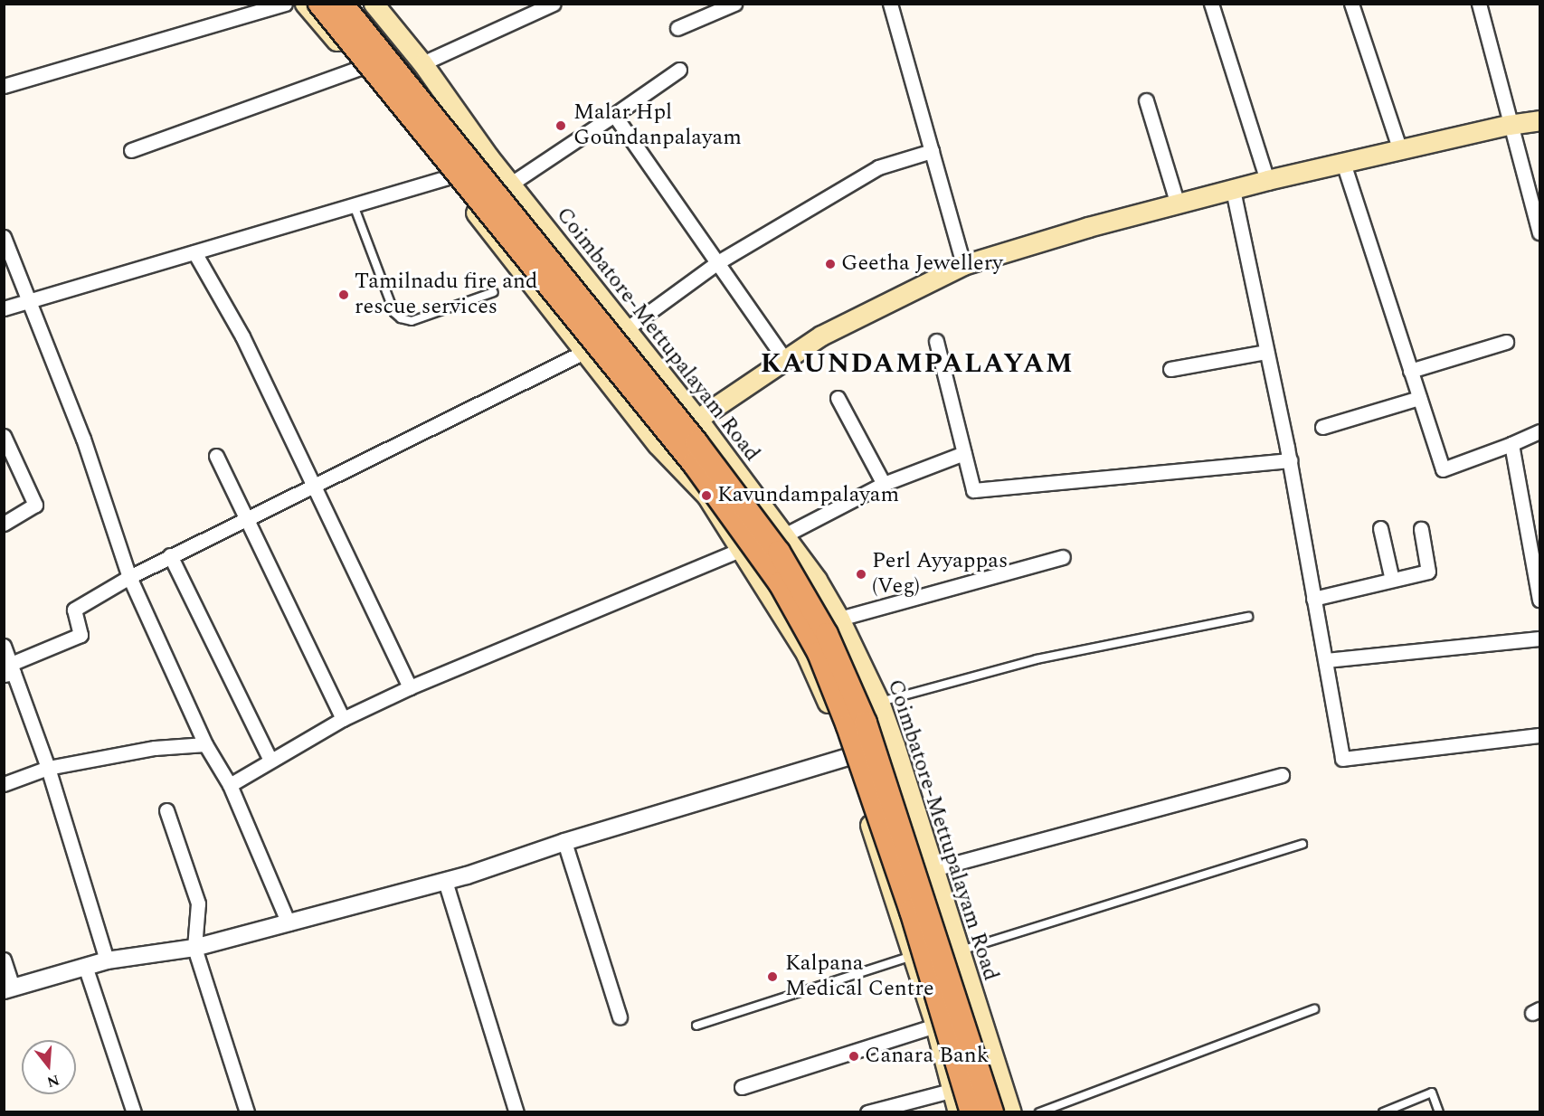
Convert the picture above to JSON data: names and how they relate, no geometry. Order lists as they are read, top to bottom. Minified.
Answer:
{"streets":{"main road":["Coimbatore-Mettupalayam Road"]},"districts":["KAUNDAMPALAYAM"],"places":["Malar Hpl Goundanpalayam","Geetha Jewellery","Tamilnadu fire and rescue services","Kavundampalayam","Perl Ayyappas (Veg)","Kalpana Medical Centre","Canara Bank"],"north":"bottom"}
